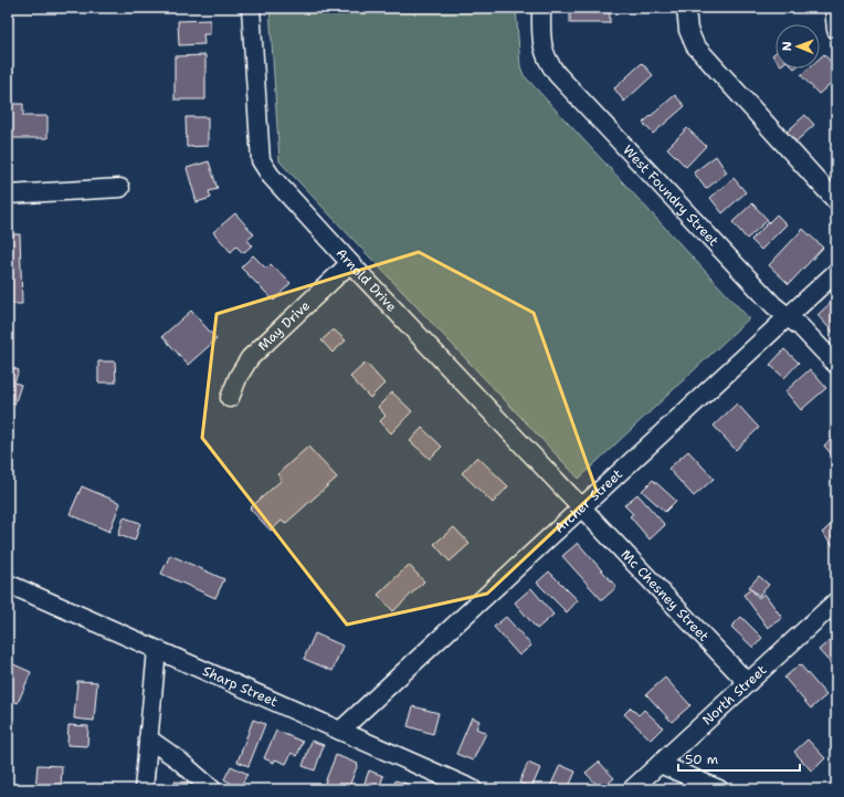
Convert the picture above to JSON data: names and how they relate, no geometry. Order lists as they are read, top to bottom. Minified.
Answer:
{"streets":{"street":["West Foundry Street","Arnold Drive","May Drive","Archer Street","Mc Chesney Street","Sharp Street","North Street"]},"crossings":[["West Foundry Street","Archer Street"],["Arnold Drive","May Drive"],["Arnold Drive","Archer Street"],["Arnold Drive","Mc Chesney Street"],["Archer Street","Mc Chesney Street"],["Archer Street","Sharp Street"],["Mc Chesney Street","North Street"]],"scale_bar":"50 m","north":"left"}
